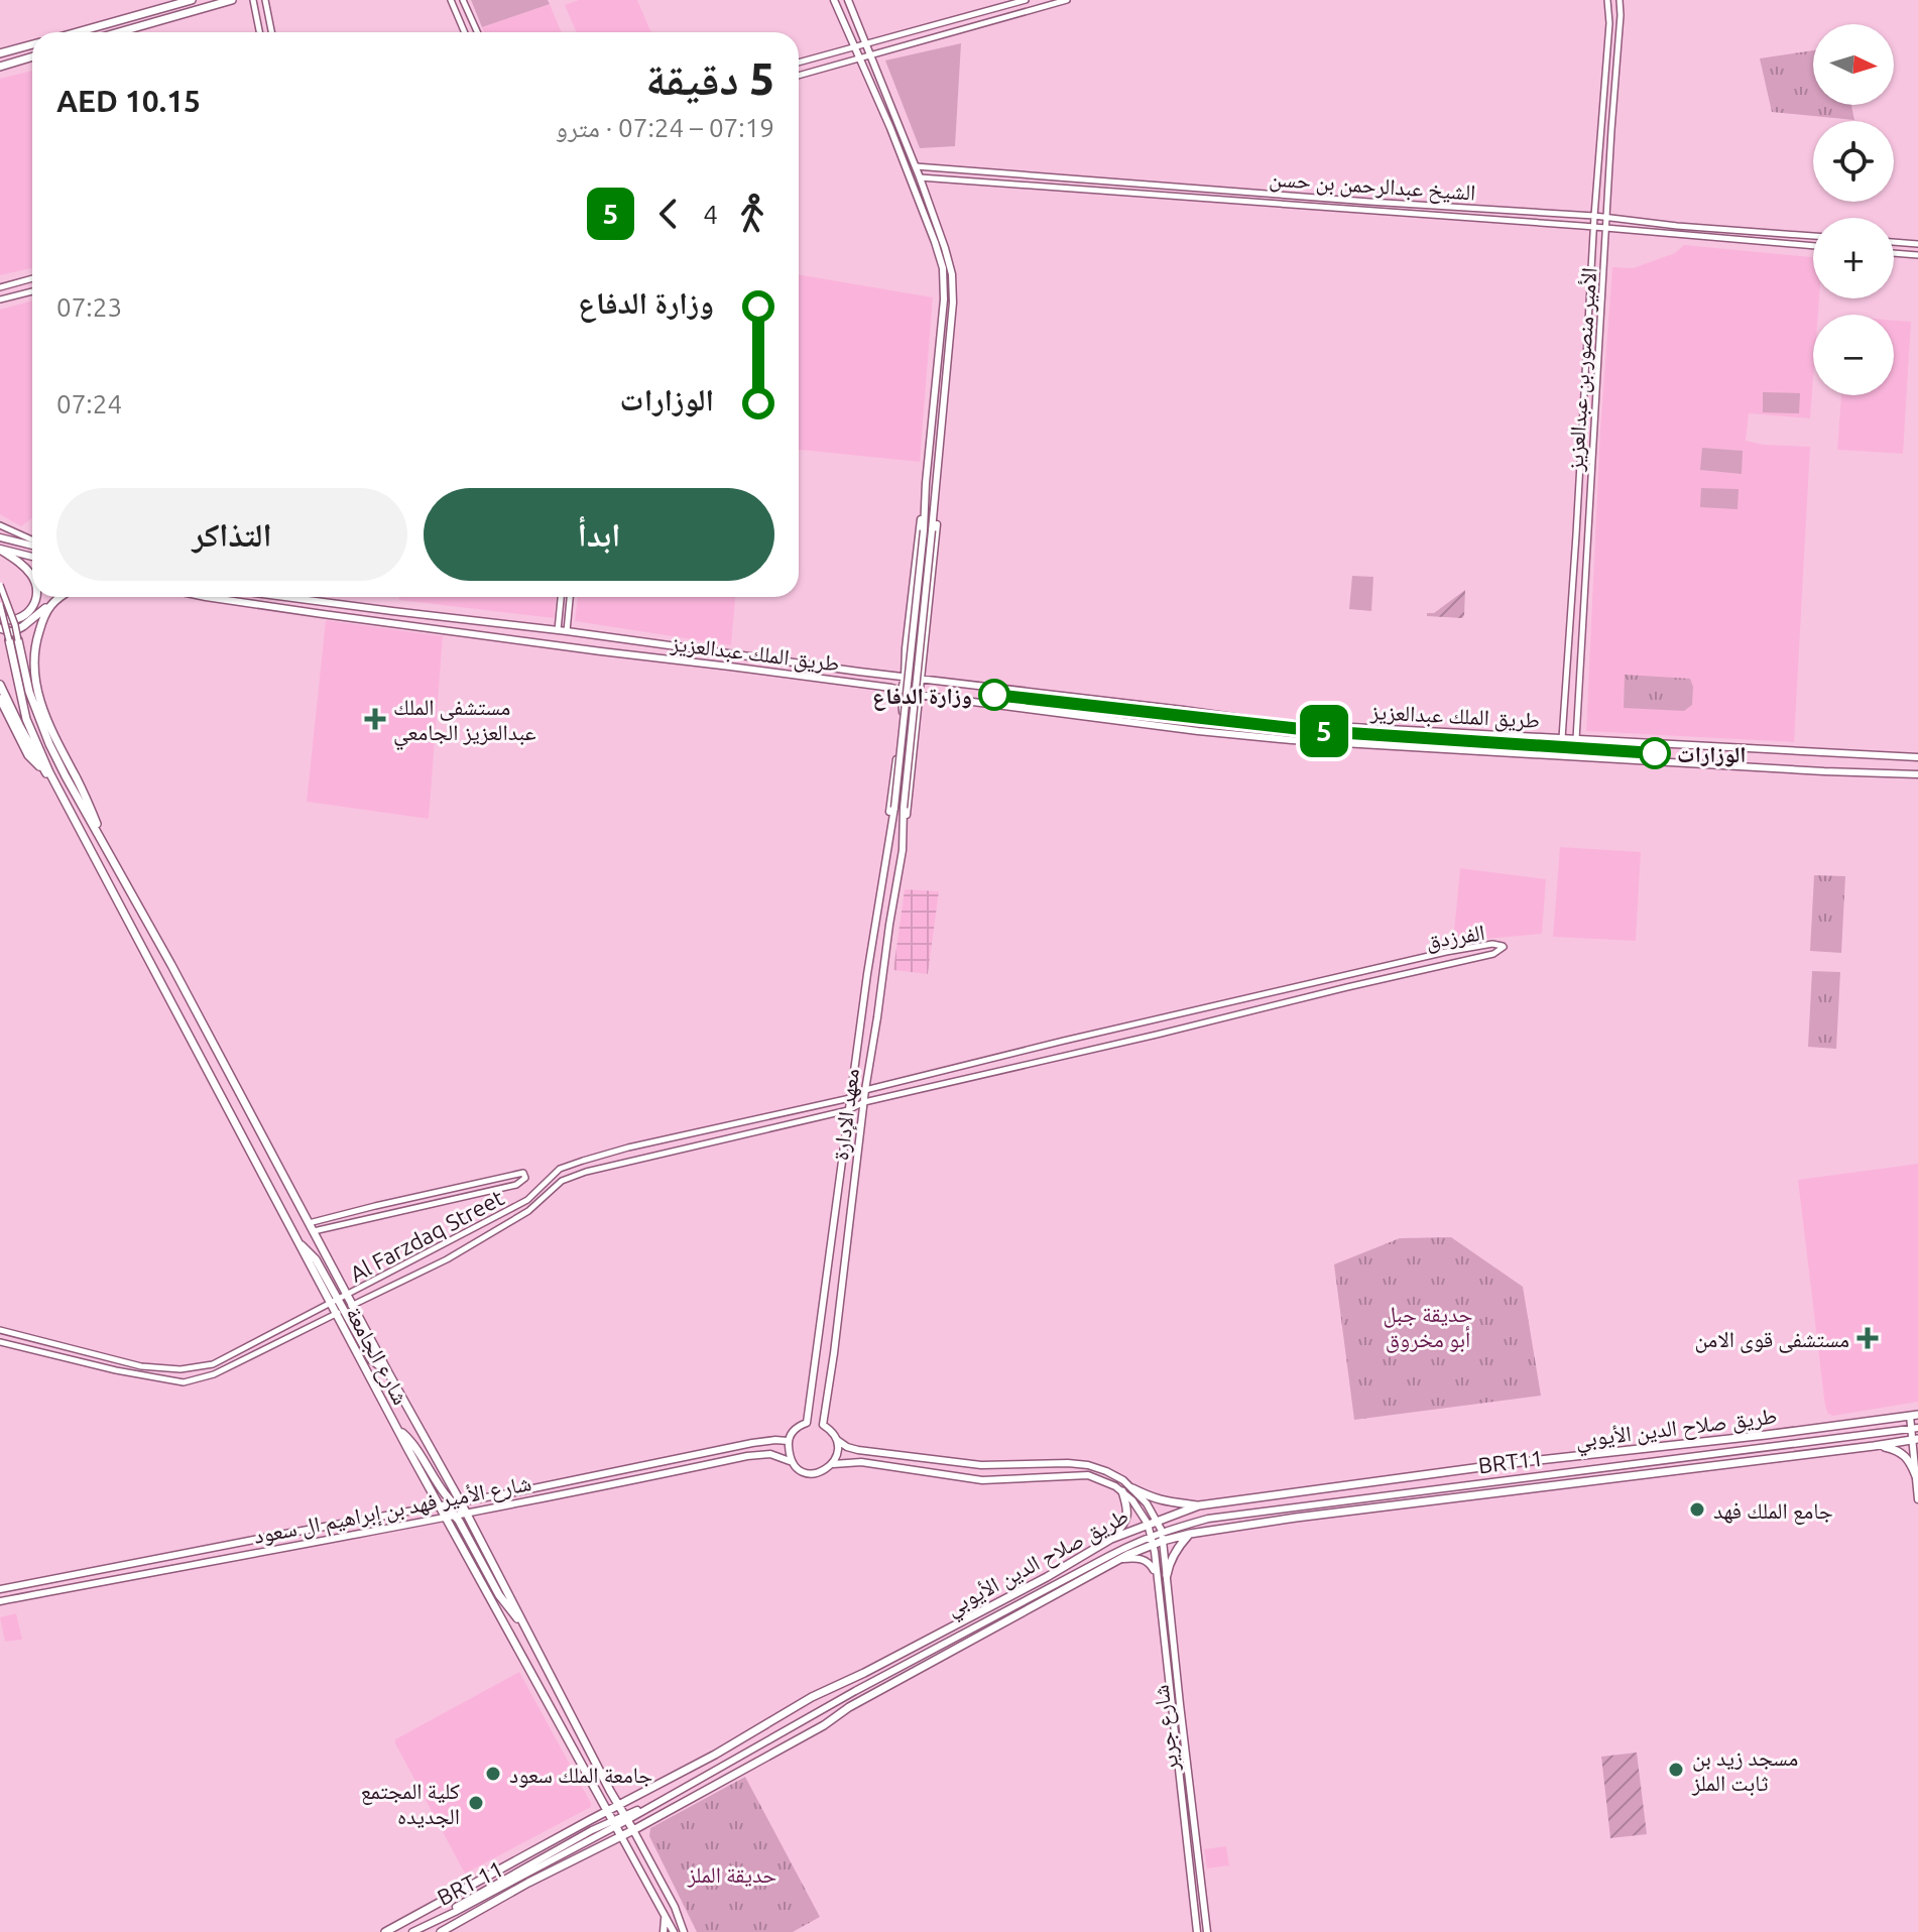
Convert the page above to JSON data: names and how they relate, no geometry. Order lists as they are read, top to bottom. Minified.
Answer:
{"streets":{"main road":["طريق الملك عبدالعزيز","معهد الإدارة","شارع الجامعة","طريق صلاح الدين الأيوبي","BRT11","شارع الأمير فهد بن إبراهيم ال سعود","شارع جرير","BRT 11"],"street":["الشيخ عبدالرحمن بن حسن","الأمير منصور بن عبدالعزيز","الفرزدق","Al Farzdaq Street"]},"crossings":[["الشيخ عبدالرحمن بن حسن","الأمير منصور بن عبدالعزيز"],["الأمير منصور بن عبدالعزيز","طريق الملك عبدالعزيز"],["الفرزدق","معهد الإدارة"],["الفرزدق","Al Farzdaq Street"],["معهد الإدارة","Al Farzdaq Street"],["معهد الإدارة","شارع الأمير فهد بن إبراهيم ال سعود"],["Al Farzdaq Street","شارع الجامعة"],["شارع الجامعة","طريق صلاح الدين الأيوبي"],["شارع الجامعة","شارع الأمير فهد بن إبراهيم ال سعود"],["شارع الجامعة","BRT 11"],["طريق صلاح الدين الأيوبي","شارع جرير"],["BRT11","شارع جرير"],["BRT11","BRT 11"]],"parks":["حديقة جبل أبو مخروق","حديقة الملز"],"places":{"other":["وزارة الدفاع","الوزارات","جامع الملك فهد","مسجد زيد بن ثابت الملز","جامعة الملك سعود","كلية المجتمع الجديده"],"health":["مستشفى الملك عبدالعزيز الجامعي","مستشفى قوى الامن"]},"lines":["metro line 5"],"north":"right","page":{"on_map":"5","map_buttons":["+","−"],"heading":["5 دقيقة","07:19 – 07:24 · مترو","AED 10.15"],"legs":["4","5"],"list":[{"name":"وزارة الدفاع","value":"07:23"},{"name":"الوزارات","value":"07:24"}],"buttons":["ابدأ","التذاكر"]}}
